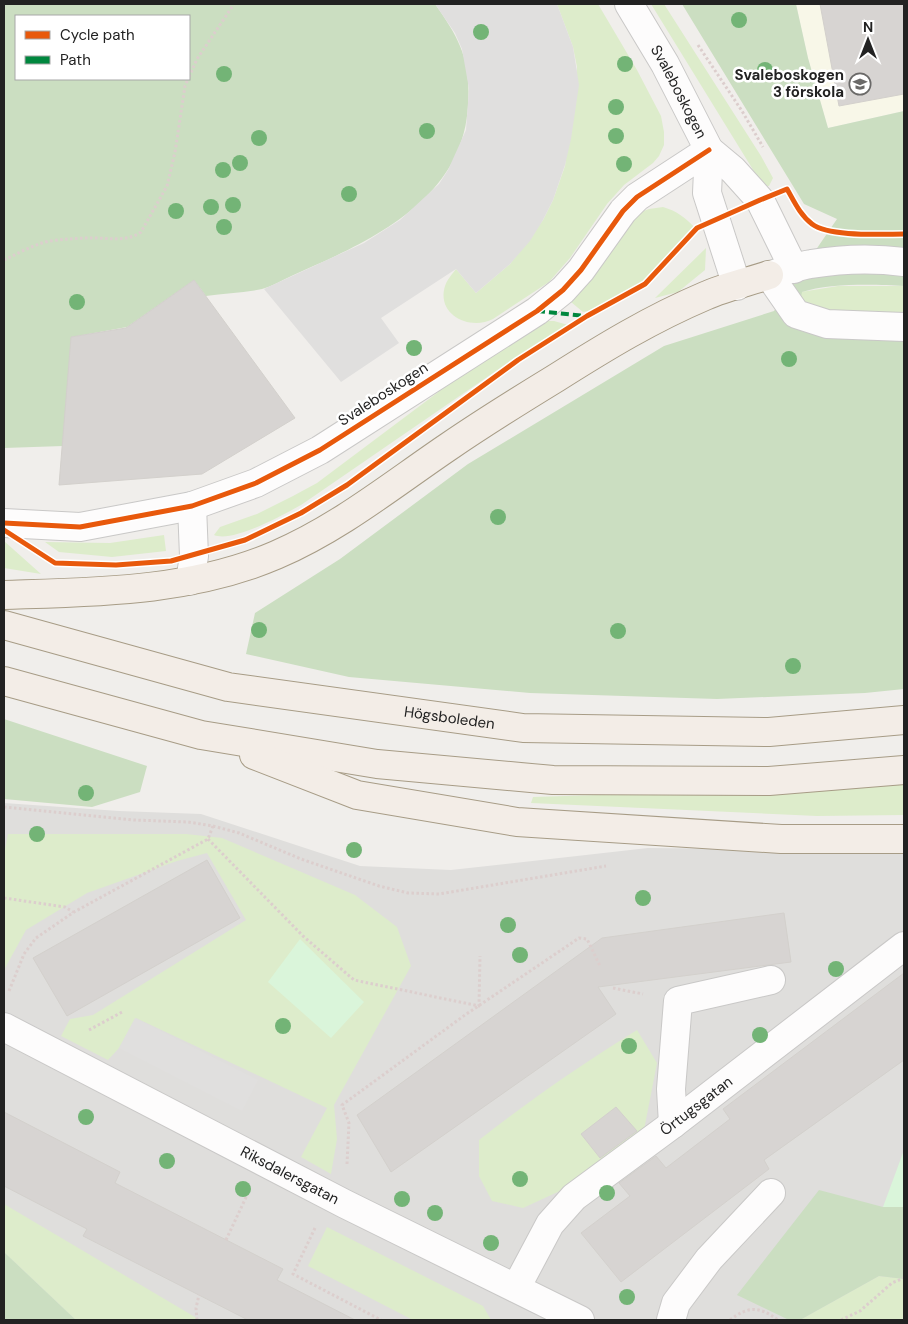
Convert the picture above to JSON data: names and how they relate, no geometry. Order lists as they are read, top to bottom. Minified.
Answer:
{"streets":{"main road":["Högsboleden"],"street":["Svaleboskogen","Örtugsgatan","Riksdalersgatan"]},"crossings":[["Örtugsgatan","Riksdalersgatan"]],"places":{"school or university":["Svaleboskogen 3 förskola"]},"legend":["Cycle path","Path"],"north":"top"}
